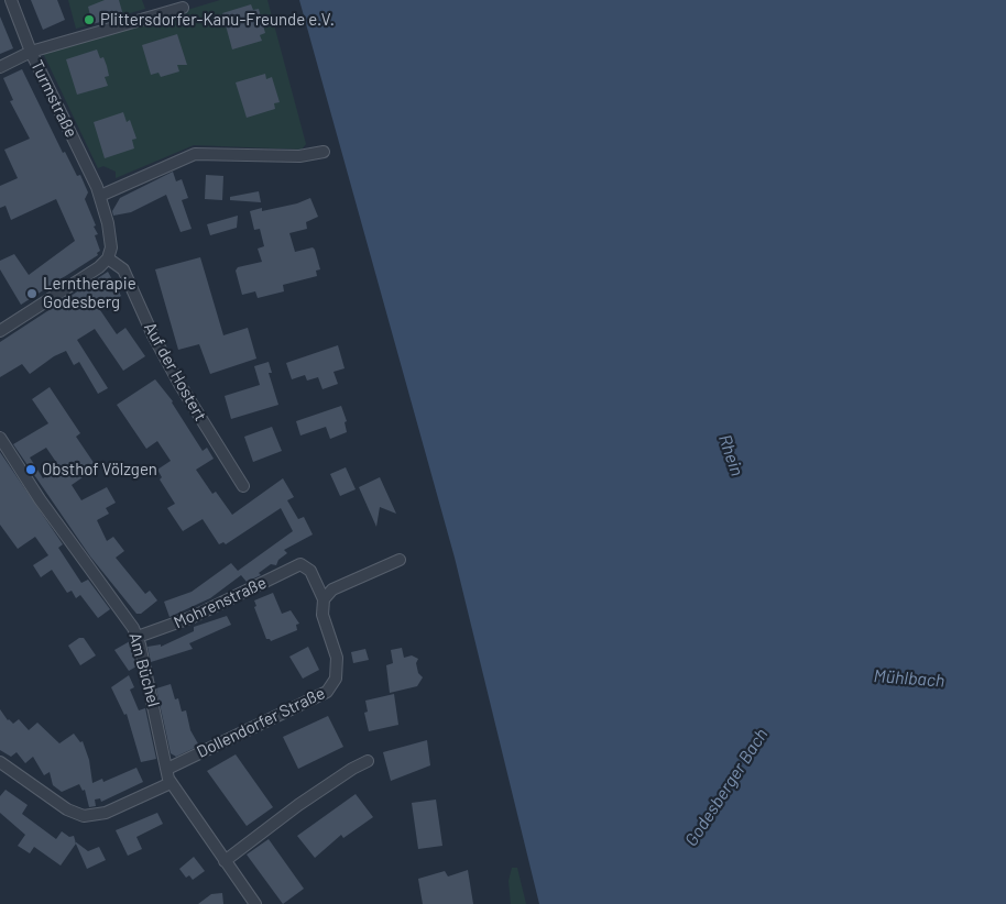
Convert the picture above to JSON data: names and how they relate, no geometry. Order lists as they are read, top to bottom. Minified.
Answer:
{"streets":{"street":["Turmstraße","Auf der Hostert","Mohrenstraße","Am Büchel","Dollendorfer Straße"]},"crossings":[["Turmstraße","Auf der Hostert"],["Mohrenstraße","Am Büchel"],["Mohrenstraße","Dollendorfer Straße"],["Am Büchel","Dollendorfer Straße"]],"water":["Rhein","Mühlbach","Godesberger Bach"],"places":["Plittersdorfer-Kanu-Freunde e.V.","Lerntherapie Godesberg","Obsthof Völzgen"]}
